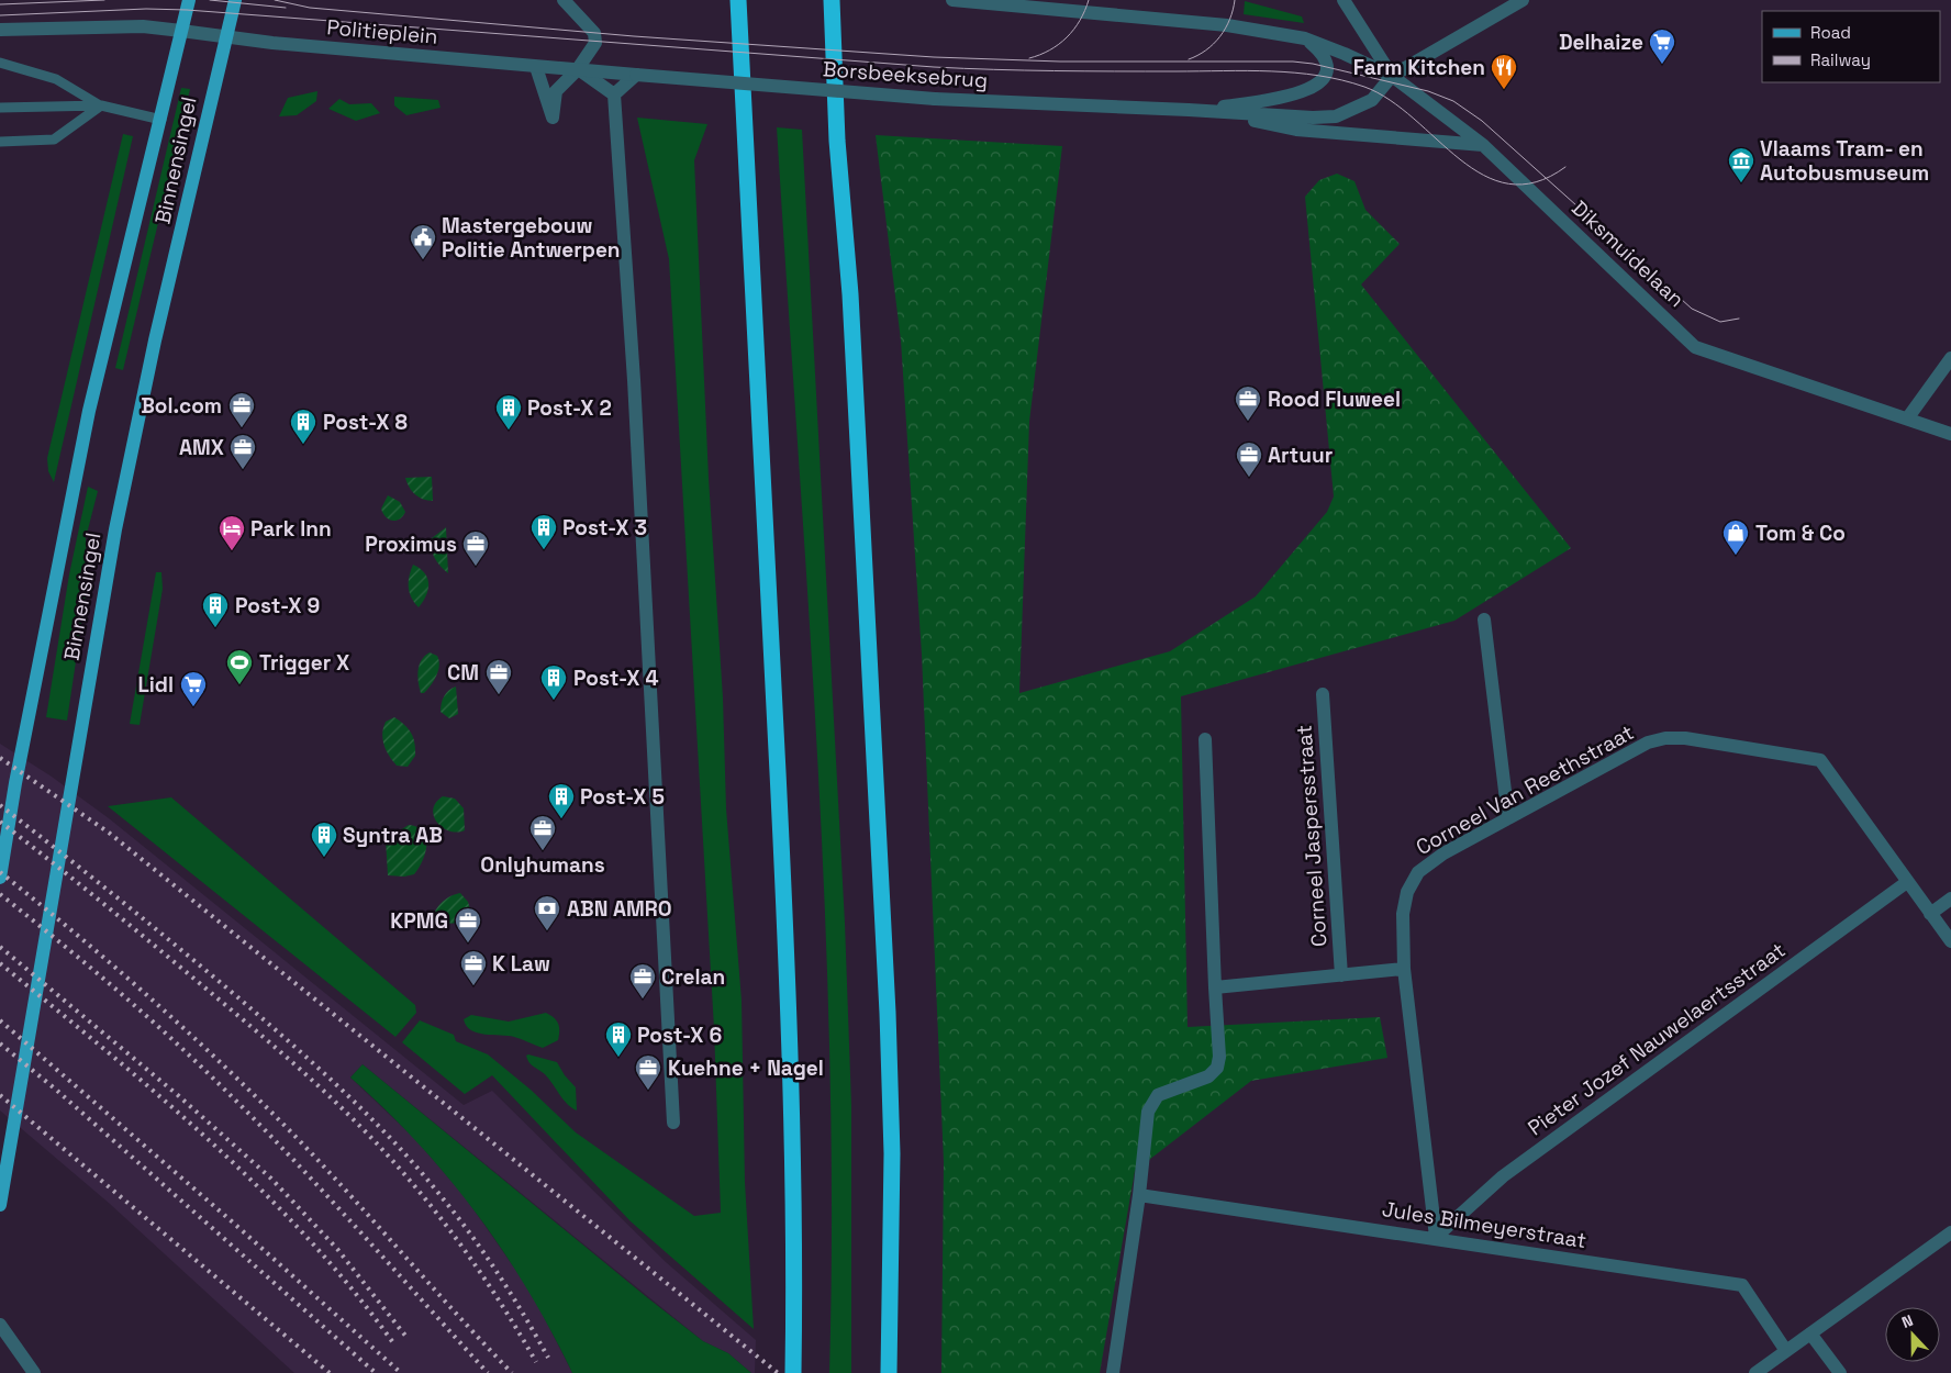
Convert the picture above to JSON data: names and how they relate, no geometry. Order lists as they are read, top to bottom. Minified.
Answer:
{"streets":{"main road":["Binnensingel"],"street":["Politieplein","Borsbeeksebrug","Diksmuidelaan","Corneel Van Reethstraat","Corneel Jaspersstraat","Pieter Jozef Nauwelaertsstraat","Jules Bilmeyerstraat"]},"crossings":[["Politieplein","Borsbeeksebrug"],["Politieplein","Binnensingel"],["Borsbeeksebrug","Diksmuidelaan"],["Corneel Van Reethstraat","Corneel Jaspersstraat"],["Corneel Van Reethstraat","Pieter Jozef Nauwelaertsstraat"],["Corneel Van Reethstraat","Jules Bilmeyerstraat"],["Pieter Jozef Nauwelaertsstraat","Jules Bilmeyerstraat"]],"places":{"supermarket":["Delhaize","Lidl"],"restaurant":["Farm Kitchen"],"museum":["Vlaams Tram- en Autobusmuseum"],"public building":["Mastergebouw Politie Antwerpen"],"office":["Rood Fluweel","Bol.com","AMX","Artuur","Proximus","CM","Onlyhumans","KPMG","K Law","Crelan","Kuehne + Nagel"],"building":["Post-X 2","Post-X 8","Post-X 3","Post-X 9","Post-X 4","Post-X 5","Syntra AB","Post-X 6"],"hotel":["Park Inn"],"shop":["Tom & Co"],"sports":["Trigger X"],"bank":["ABN AMRO"]},"legend":["Road","Railway"],"north":"top"}
